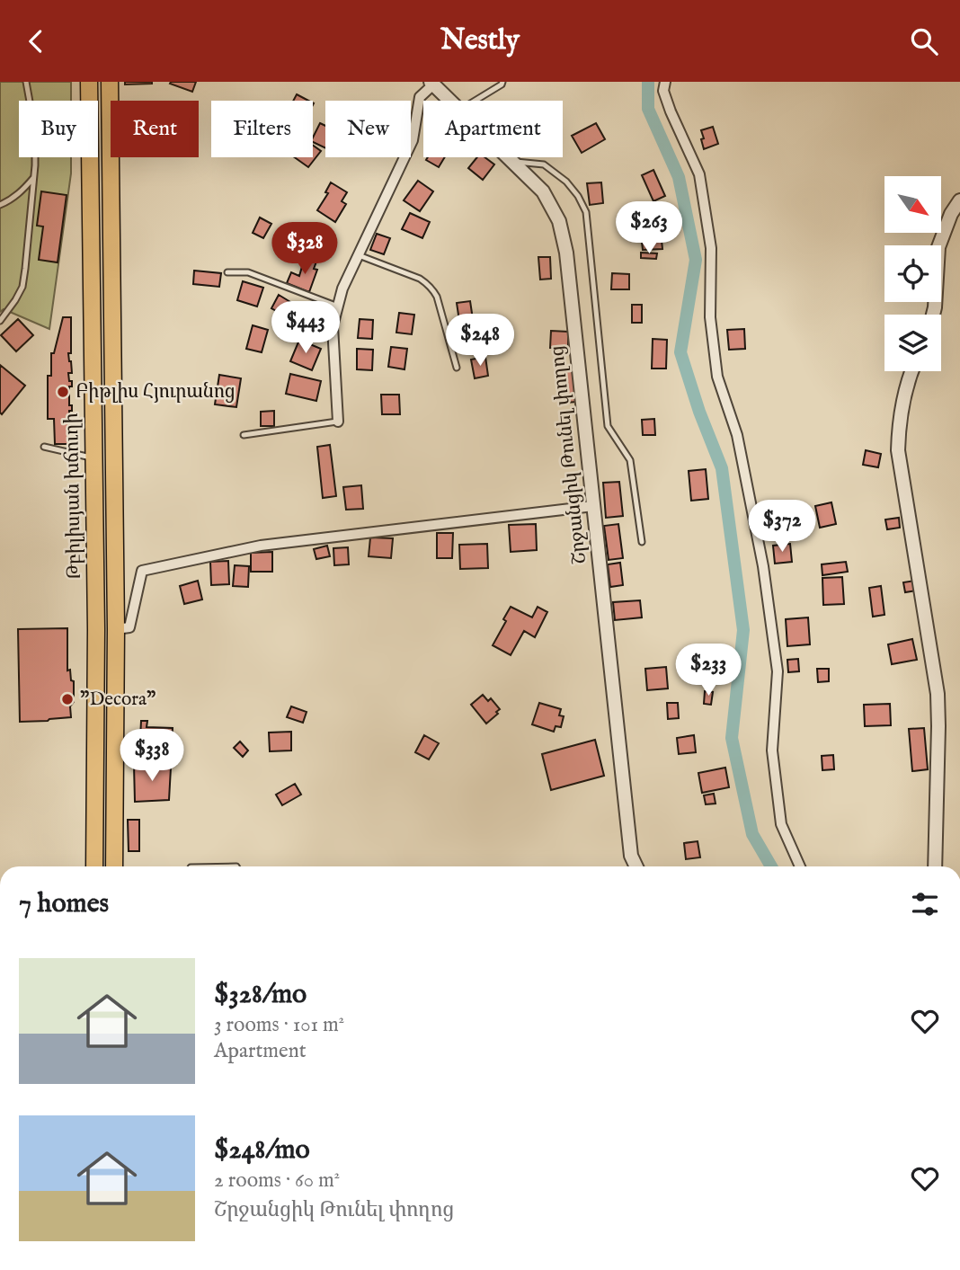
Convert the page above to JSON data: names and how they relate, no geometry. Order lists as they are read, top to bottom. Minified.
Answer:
{"streets":{"main road":["Թբիլիսյան խճուղի"],"street":["Շրջանցիկ Թունել փողոց"]},"places":["Բիթլիս Հյուրանոց","\"Decora\""],"north":"bottom right","page":{"header":"Nestly","chip":["Buy","Rent","Filters","New","Apartment"],"price":["$263","$328","$443","$248","$372","$233","$338"],"heading":"7 homes","list":[{"name":"$328/mo","note":"3 rooms · 101 m² · Apartment"},{"name":"$248/mo","note":"2 rooms · 60 m² · Շրջանցիկ Թունել փողոց"}]}}
